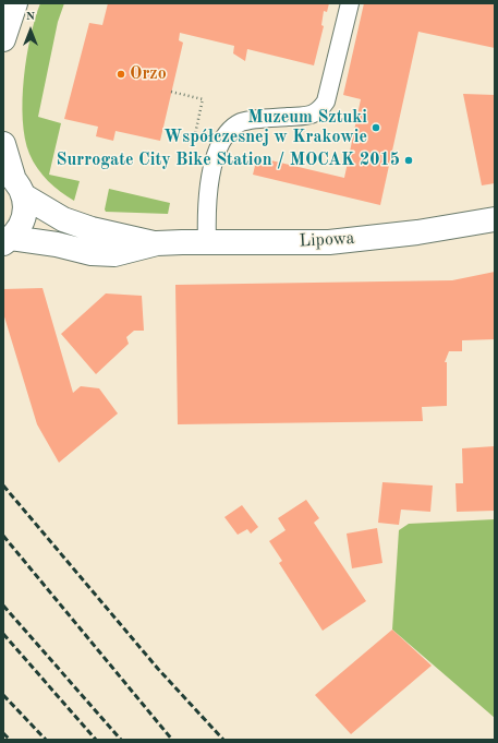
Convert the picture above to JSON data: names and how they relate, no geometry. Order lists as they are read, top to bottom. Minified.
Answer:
{"streets":{"street":["Lipowa"]},"places":["Orzo","Muzeum Sztuki Współczesnej w Krakowie","Surrogate City Bike Station / MOCAK 2015"],"north":"top"}
